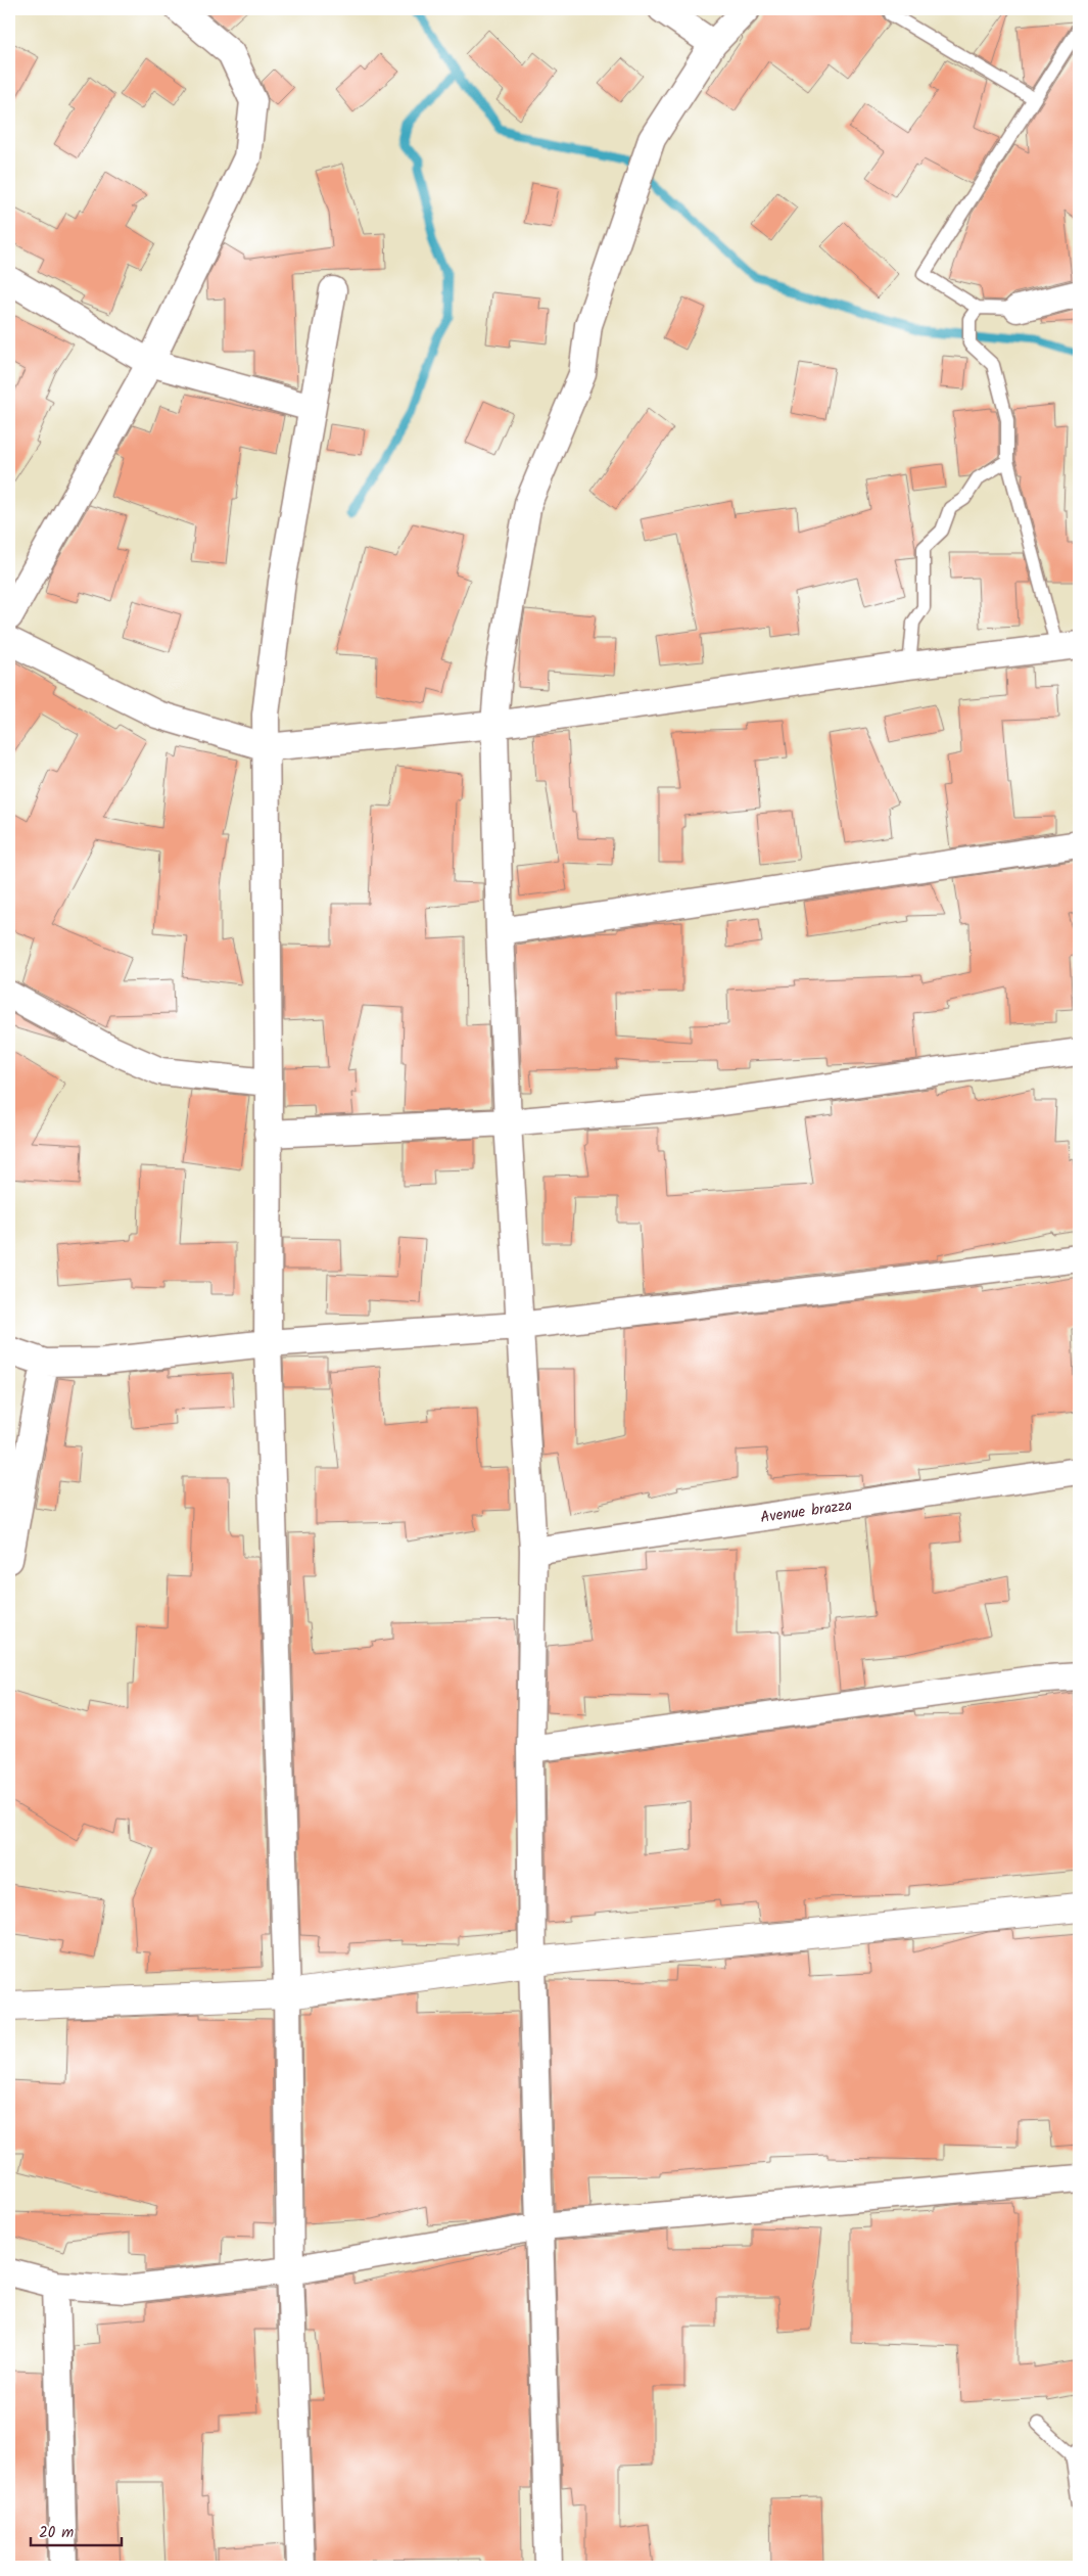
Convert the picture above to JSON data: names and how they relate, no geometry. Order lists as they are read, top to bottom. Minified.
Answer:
{"streets":{"street":["Avenue brazza"]},"scale_bar":"20 m"}
